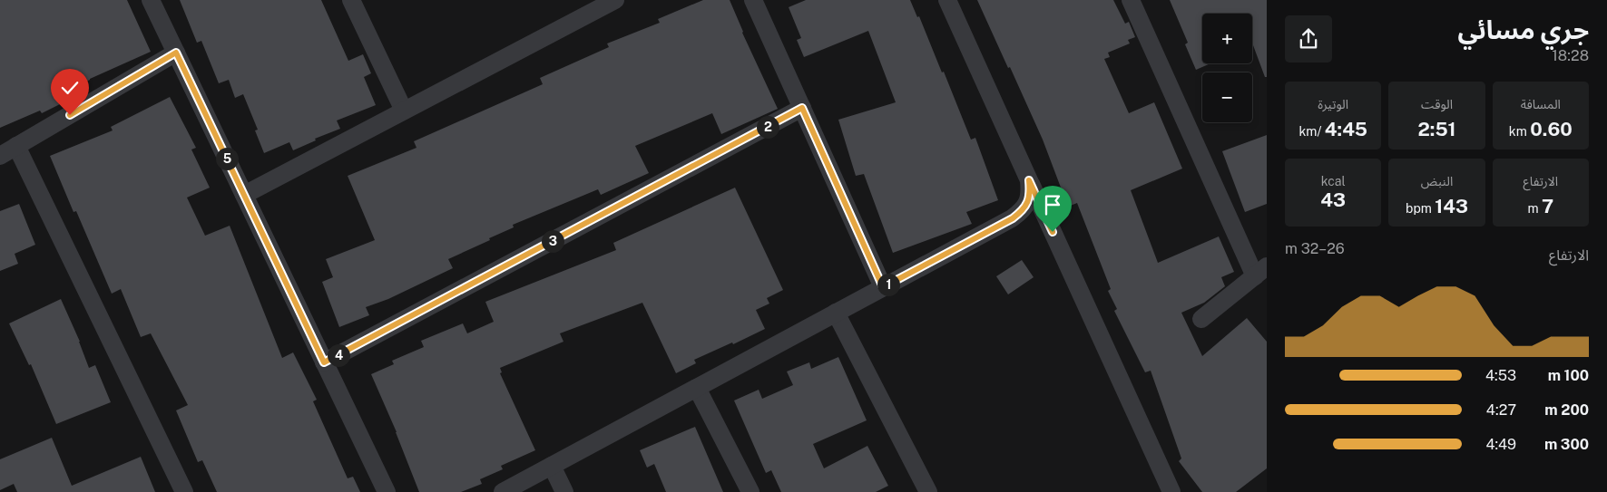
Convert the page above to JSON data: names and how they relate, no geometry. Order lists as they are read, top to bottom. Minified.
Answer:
{"page":{"heading":["جري مسائي","18:28"],"map_buttons":["+","−"],"stats":[["المسافة","0.60 km"],["الوقت","2:51"],["الوتيرة","4:45 /km"],["الارتفاع","7 m"],["النبض","143 bpm"],["kcal","43"]],"pins":["2","5","3","1","4"],"chart":["الارتفاع","26–32 m"],"list":[{"name":"100 m","note":"4:53"},{"name":"200 m","note":"4:27"},{"name":"300 m","note":"4:49"}]}}
